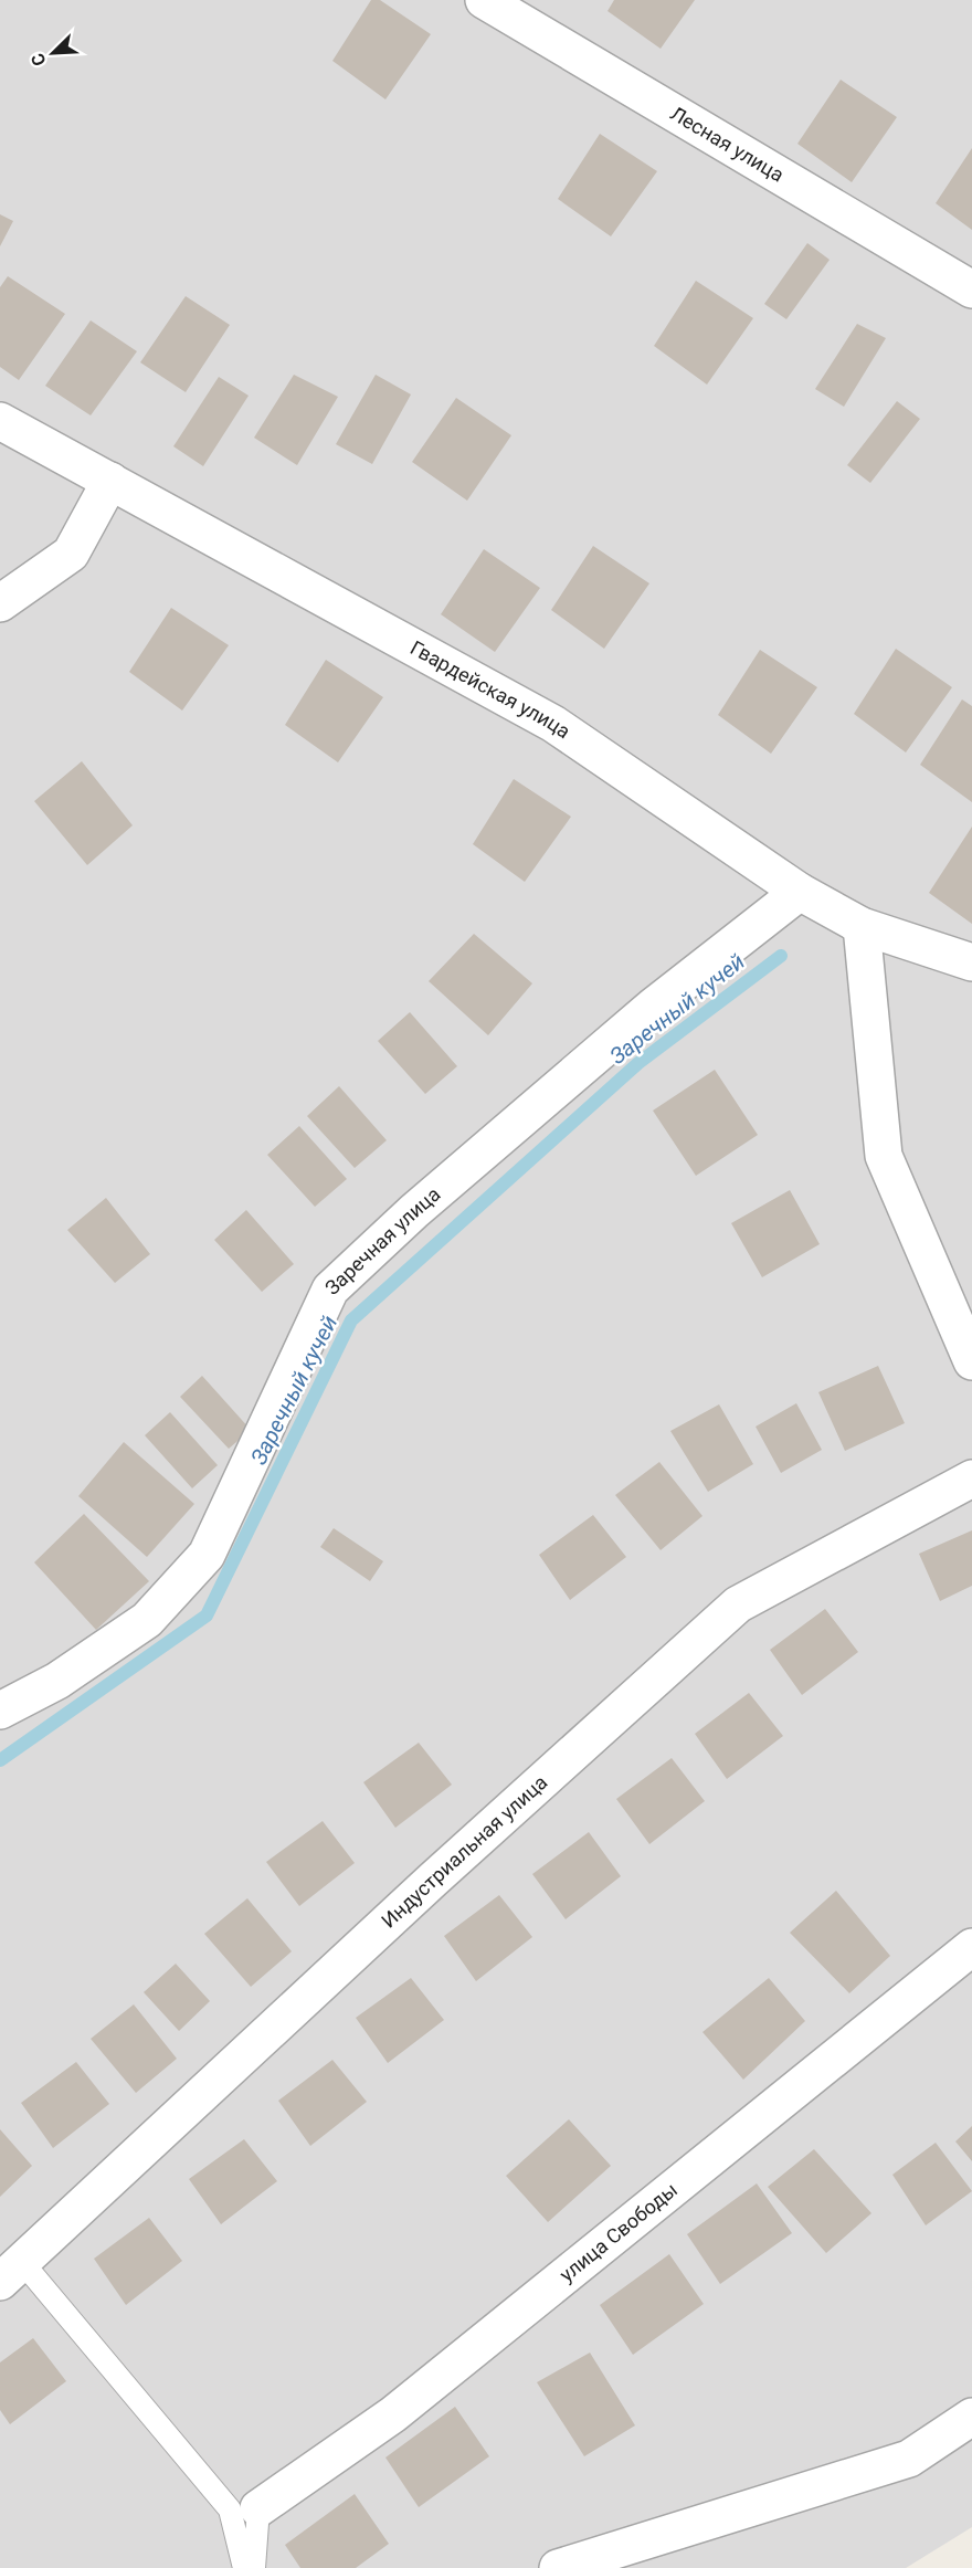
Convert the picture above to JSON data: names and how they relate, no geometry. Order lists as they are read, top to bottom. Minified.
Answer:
{"streets":{"street":["Лесная улица","Гвардейская улица","Заречная улица","Индустриальная улица","улица Свободы"]},"crossings":[["Гвардейская улица","Заречная улица"]],"water":["Заречный кучей"],"north":"bottom left"}
